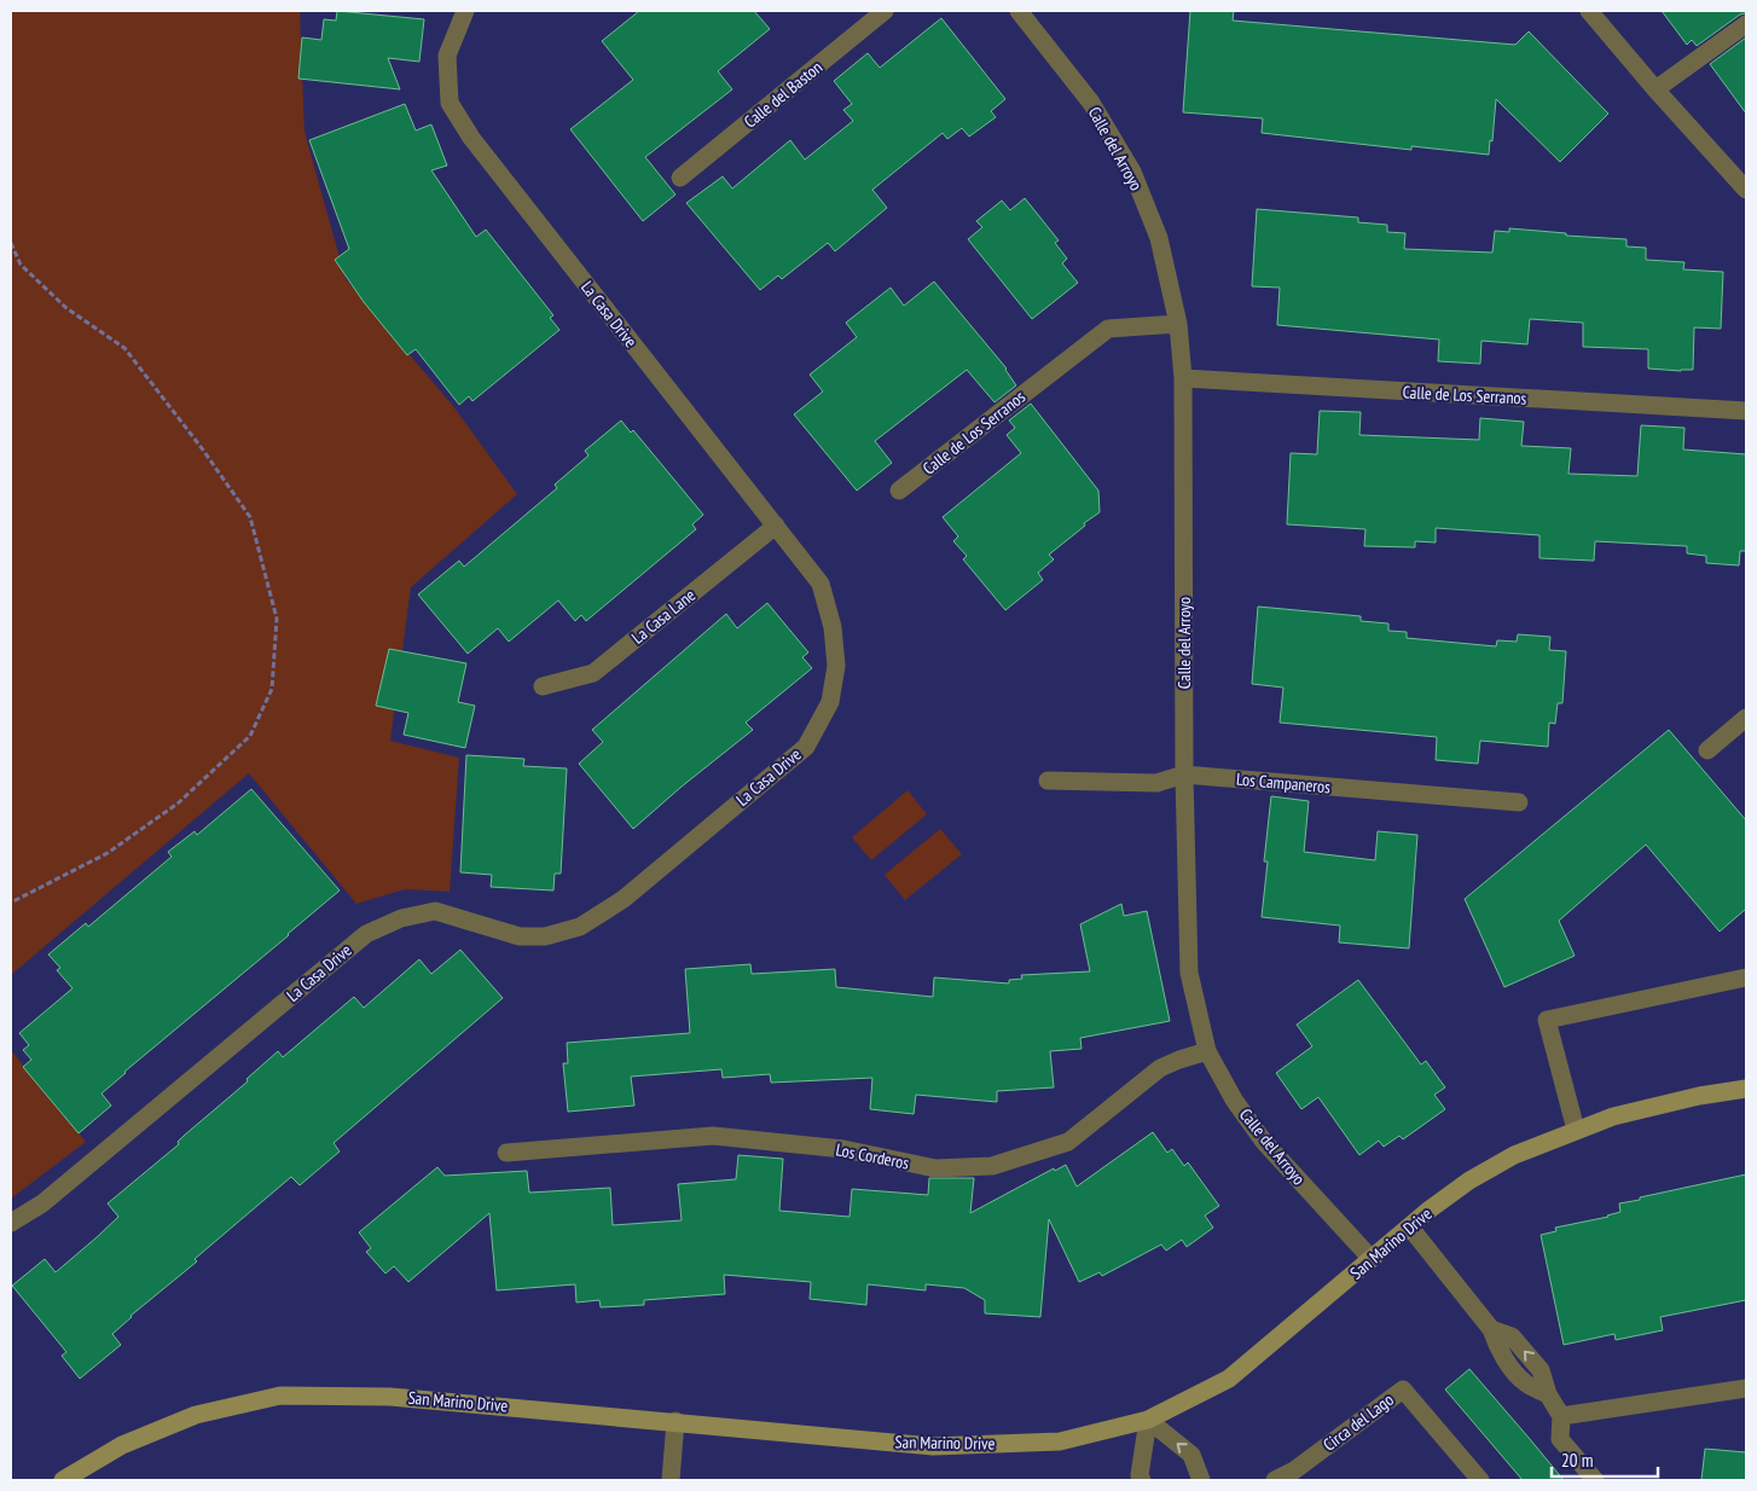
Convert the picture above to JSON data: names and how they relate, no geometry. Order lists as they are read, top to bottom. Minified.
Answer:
{"streets":{"street":["Calle del Baston","Calle del Arroyo","La Casa Drive","Calle de Los Serranos","La Casa Lane","Los Campaneros","Los Corderos","San Marino Drive","Circa del Lago"]},"crossings":[["Calle del Arroyo","Calle de Los Serranos"],["Calle del Arroyo","Los Campaneros"],["Calle del Arroyo","Los Corderos"],["Calle del Arroyo","San Marino Drive"],["La Casa Drive","La Casa Lane"]],"scale_bar":"20 m"}
